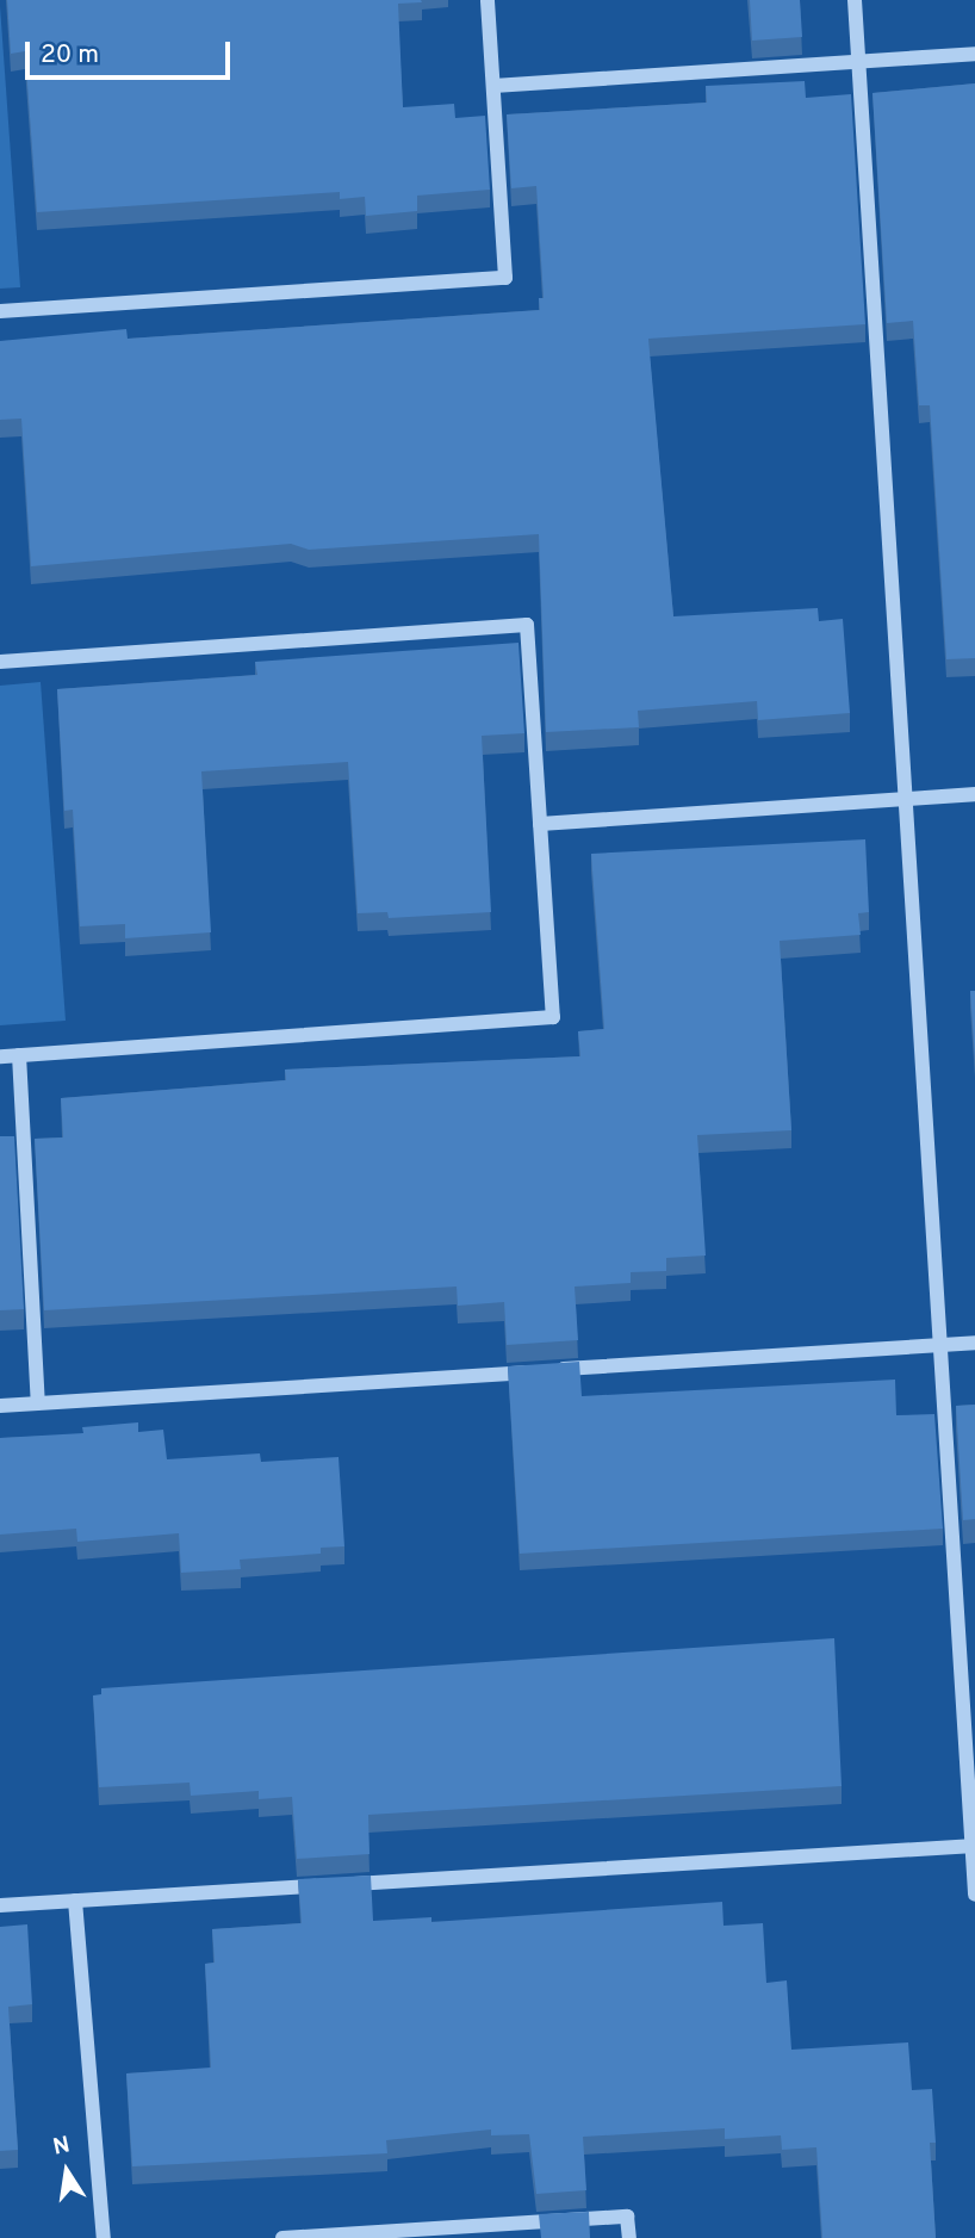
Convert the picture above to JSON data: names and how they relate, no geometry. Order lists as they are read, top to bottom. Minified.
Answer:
{"scale_bar":"20 m","north":"top"}
